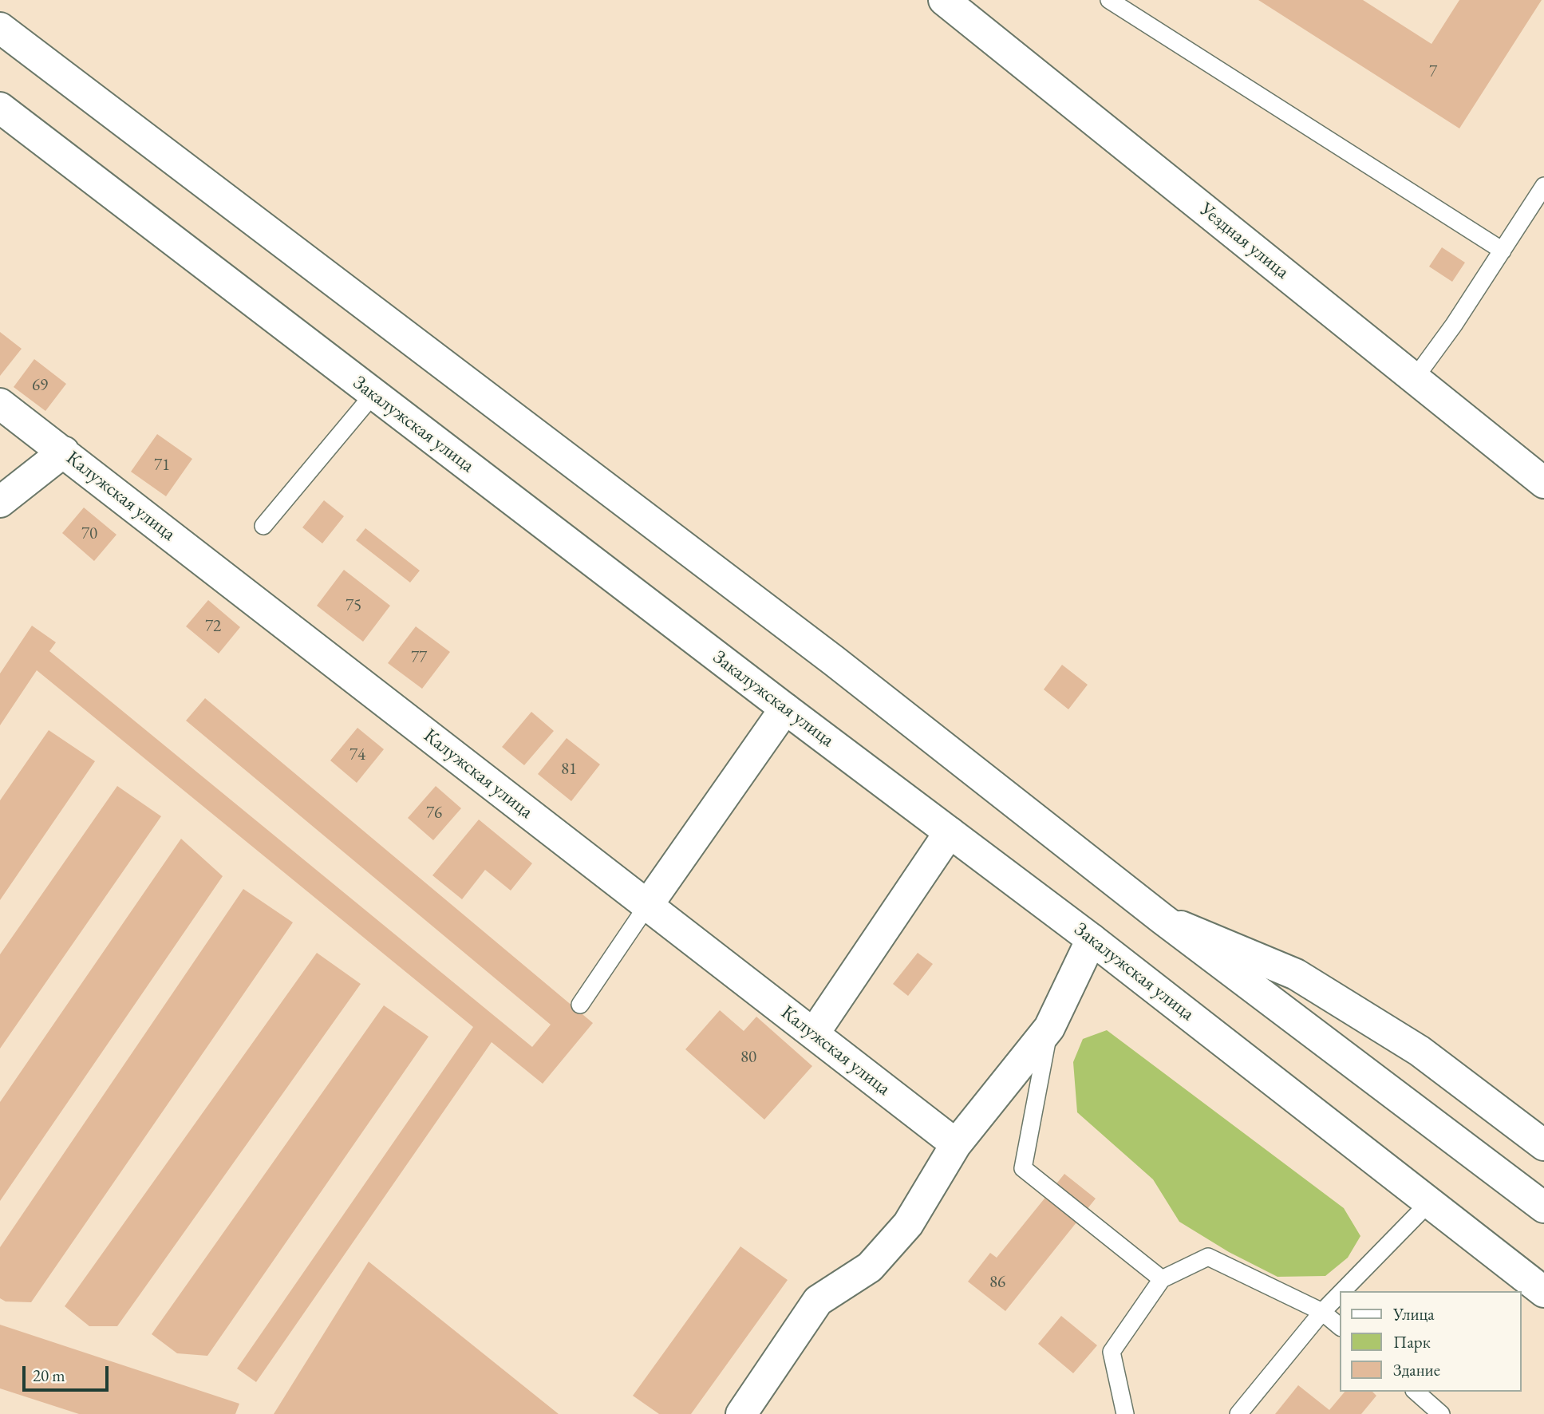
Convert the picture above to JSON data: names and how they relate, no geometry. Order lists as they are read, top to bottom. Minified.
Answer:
{"streets":{"main road":["Уездная улица","Закалужская улица","Калужская улица"]},"house_numbers":["7","69","71","70","75","72","77","74","81","76","80","86"],"legend":["Улица","Парк","Здание"],"scale_bar":"20 m"}
